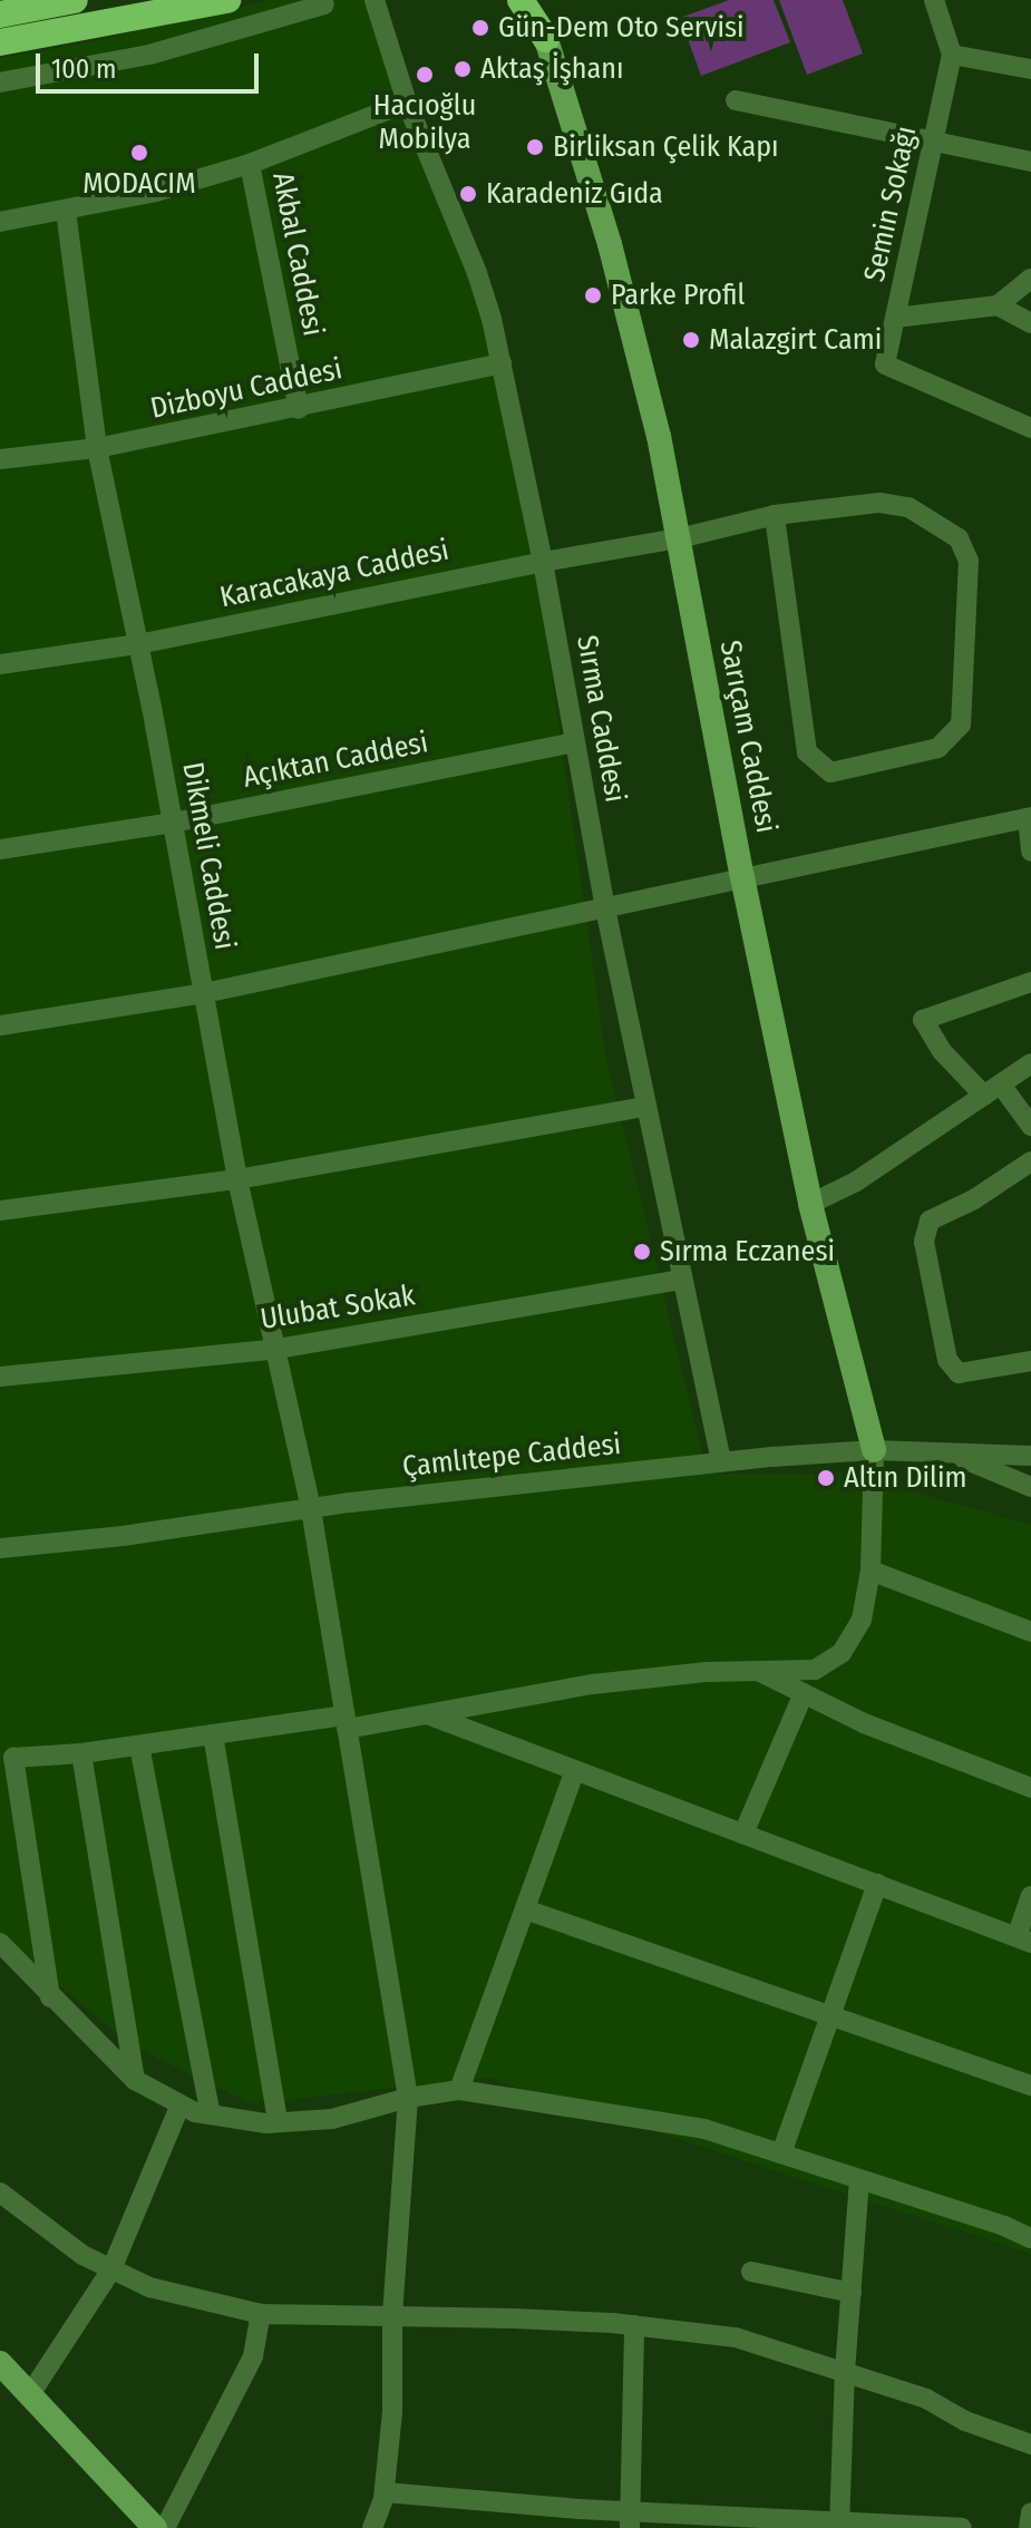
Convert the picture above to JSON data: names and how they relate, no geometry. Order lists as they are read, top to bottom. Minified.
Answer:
{"streets":{"main road":["Sarıçam Caddesi"],"street":["Semin Sokağı","Akbal Caddesi","Dizboyu Caddesi","Karacakaya Caddesi","Sırma Caddesi","Açıktan Caddesi","Dikmeli Caddesi","Ulubat Sokak","Çamlıtepe Caddesi"]},"crossings":[["Akbal Caddesi","Dizboyu Caddesi"],["Dizboyu Caddesi","Sırma Caddesi"],["Dizboyu Caddesi","Dikmeli Caddesi"],["Karacakaya Caddesi","Sırma Caddesi"],["Karacakaya Caddesi","Sarıçam Caddesi"],["Karacakaya Caddesi","Dikmeli Caddesi"],["Sırma Caddesi","Açıktan Caddesi"],["Sırma Caddesi","Ulubat Sokak"],["Sırma Caddesi","Çamlıtepe Caddesi"],["Sarıçam Caddesi","Çamlıtepe Caddesi"],["Açıktan Caddesi","Dikmeli Caddesi"],["Dikmeli Caddesi","Ulubat Sokak"],["Dikmeli Caddesi","Çamlıtepe Caddesi"]],"places":["Gün-Dem Oto Servisi","Aktaş İşhanı","Hacıoğlu Mobilya","Birliksan Çelik Kapı","MODACIM","Karadeniz Gıda","Parke Profil","Malazgirt Cami","Sırma Eczanesi","Altın Dilim"],"scale_bar":"100 m"}
